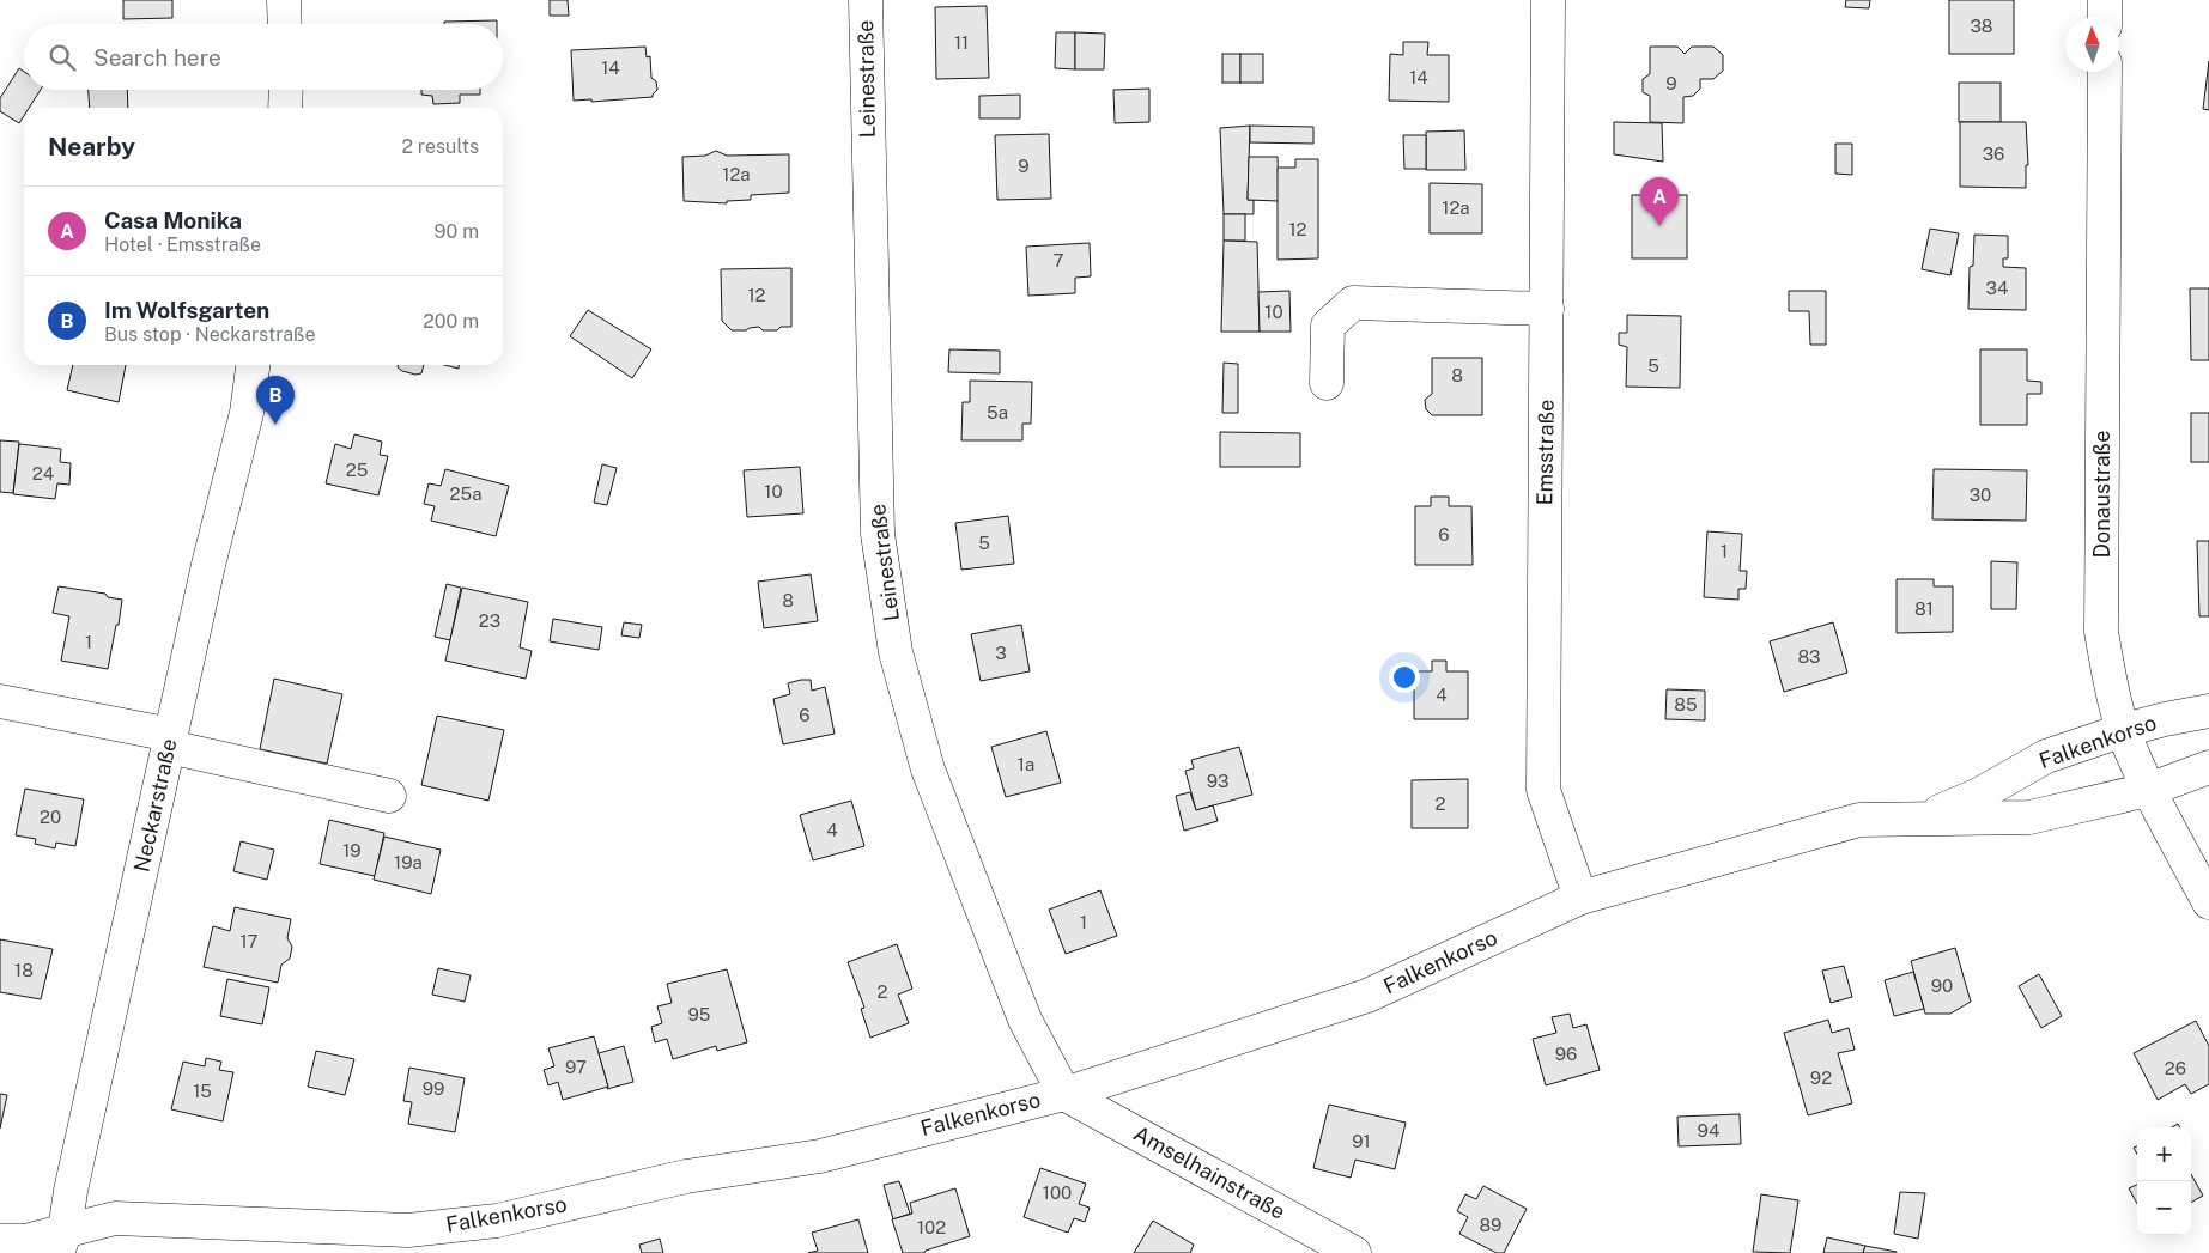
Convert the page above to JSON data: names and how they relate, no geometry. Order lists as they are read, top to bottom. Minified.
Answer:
{"streets":{"street":["Leinestraße","Emsstraße","Donaustraße","Falkenkorso","Neckarstraße","Amselhainstraße"]},"crossings":[["Leinestraße","Falkenkorso"],["Leinestraße","Amselhainstraße"],["Emsstraße","Falkenkorso"],["Donaustraße","Falkenkorso"],["Falkenkorso","Neckarstraße"],["Falkenkorso","Amselhainstraße"]],"house_numbers":["38","11","14","14","9","36","9","12a","12a","12","7","34","12","10","5","8","5a","25","24","10","25a","30","6","5","1","8","81","23","1","3","83","4","85","6","1a","93","2","20","4","19","19a","1","17","18","90","2","95","96","97","26","92","99","15","94","91","100","89","102"],"north":"top","page":{"search":"Search here","heading":["Nearby","2 results"],"pins":["A","B"],"list":[{"mark":"A","name":"Casa Monika","note":"Hotel · Emsstraße","value":"90 m"},{"mark":"B","name":"Im Wolfsgarten","note":"Bus stop · Neckarstraße","value":"200 m"}],"map_buttons":["+","−"]}}
